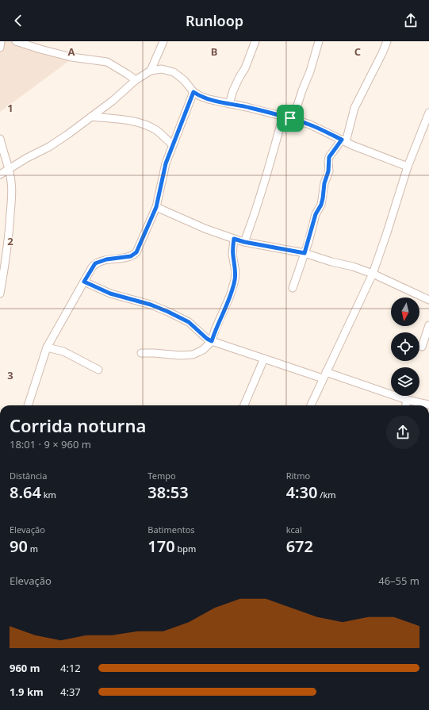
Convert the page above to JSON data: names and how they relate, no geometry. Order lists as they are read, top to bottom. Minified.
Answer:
{"north":"bottom","page":{"header":"Runloop","heading":["Corrida noturna","18:01 · 9 × 960 m"],"stats":[["Distância","8.64 km"],["Tempo","38:53"],["Ritmo","4:30 /km"],["Elevação","90 m"],["Batimentos","170 bpm"],["kcal","672"]],"chart":["Elevação","46–55 m"],"list":[{"name":"960 m","note":"4:12"},{"name":"1.9 km","note":"4:37"}]},"grid":{"columns":["A","B","C"],"rows":["1","2","3"]}}
